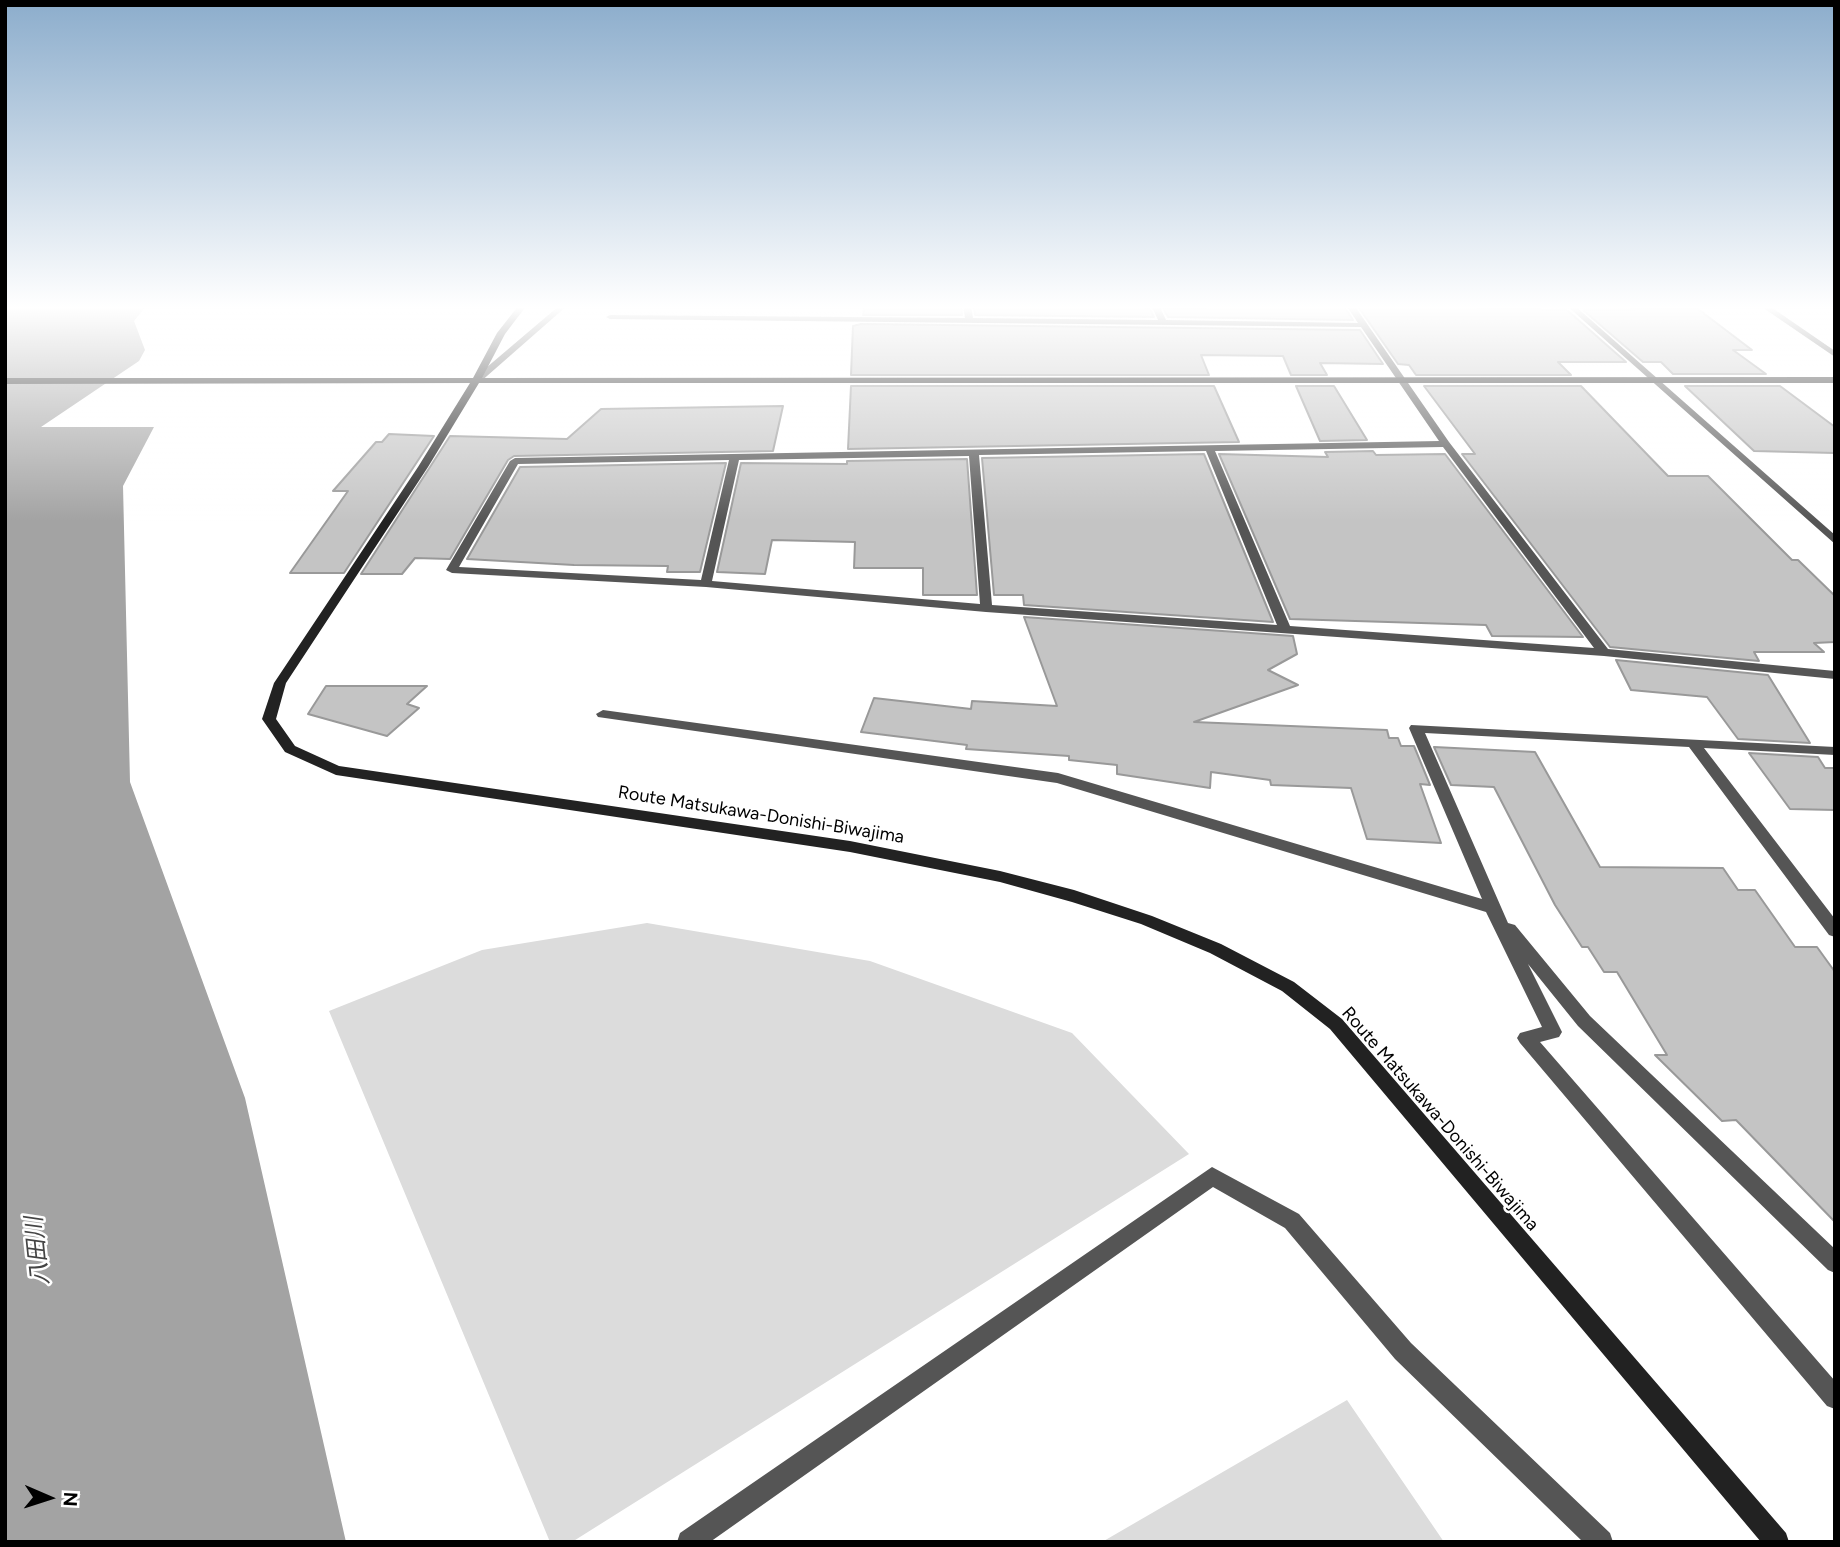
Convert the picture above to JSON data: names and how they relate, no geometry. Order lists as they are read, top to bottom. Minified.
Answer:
{"streets":{"main road":["Route Matsukawa-Donishi-Biwajima"]},"water":["八田川"],"north":"right"}
